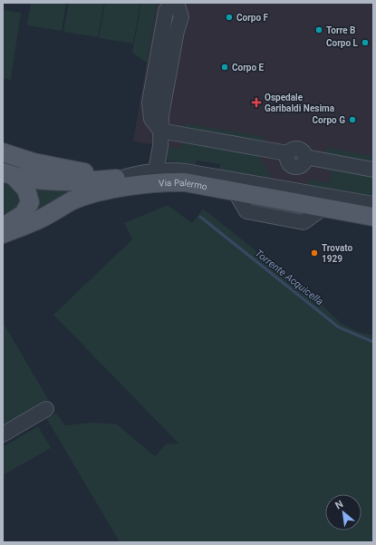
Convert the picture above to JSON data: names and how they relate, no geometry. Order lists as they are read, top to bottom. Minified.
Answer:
{"streets":{"main road":["Via Palermo"]},"water":["Torrente Acquicella"],"places":{"other":["Corpo F","Torre B","Corpo L","Corpo E","Corpo G","Trovato 1929"],"health":["Ospedale Garibaldi Nesima"]},"north":"top left"}
